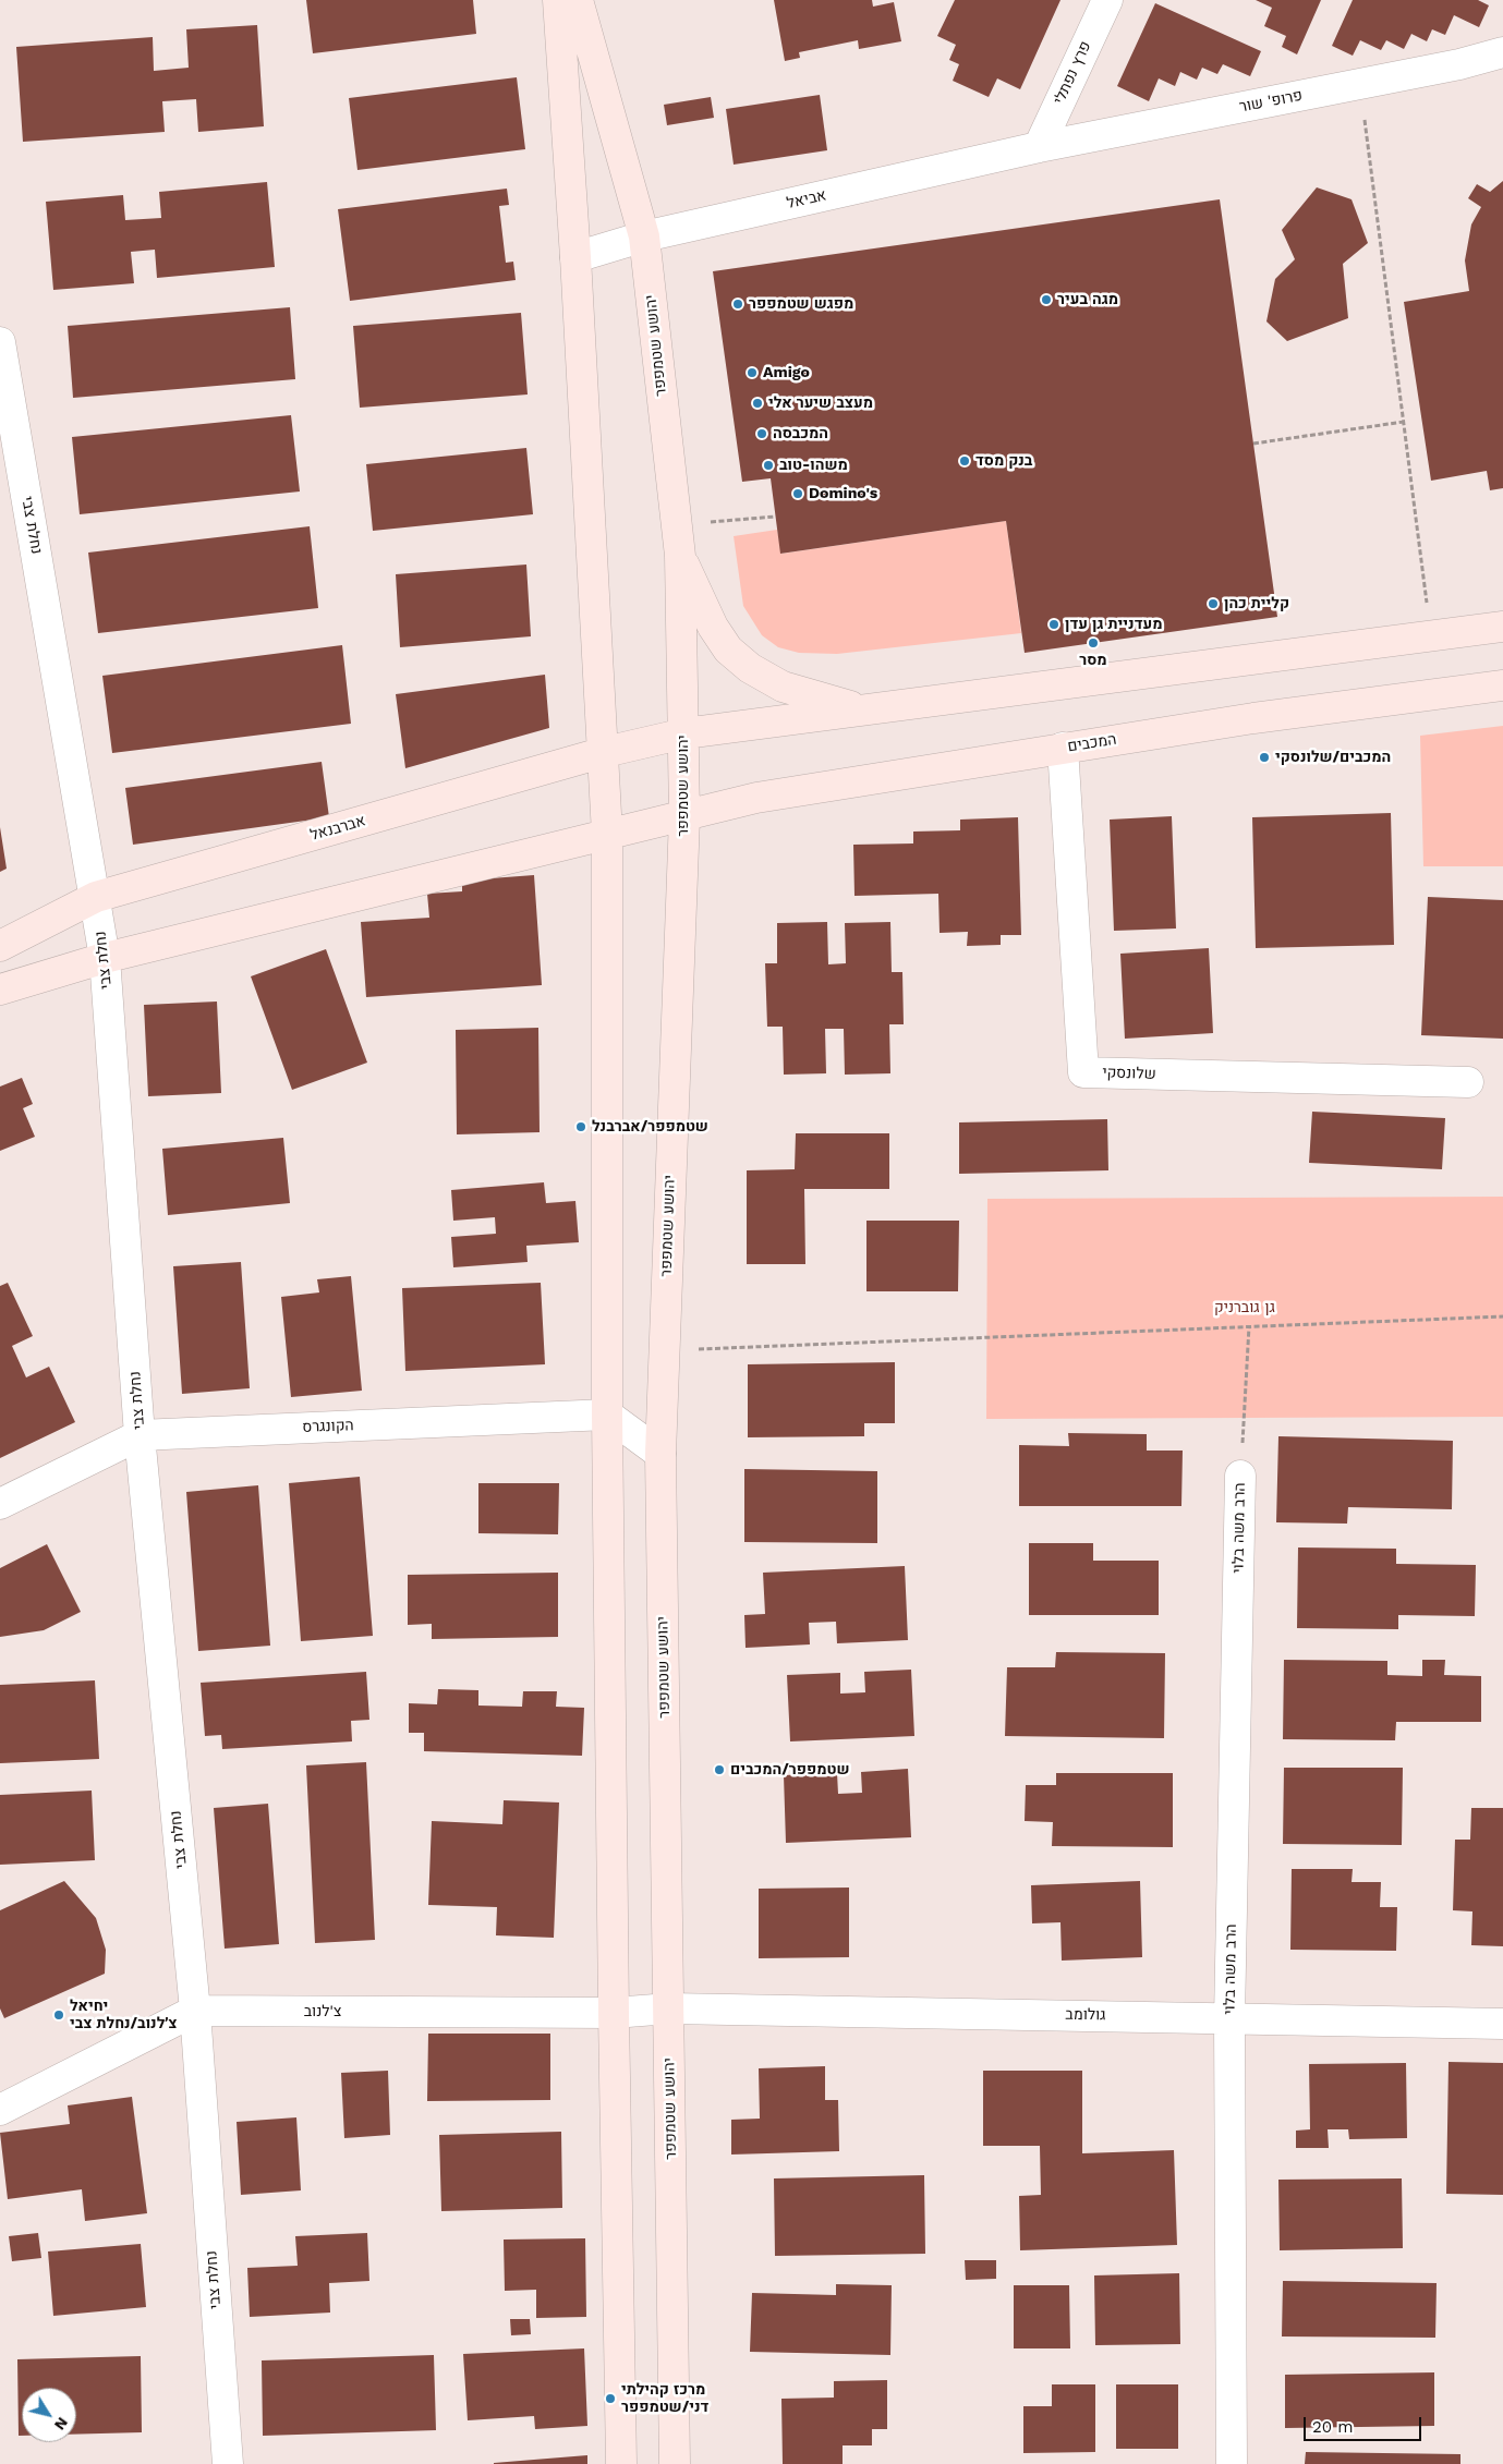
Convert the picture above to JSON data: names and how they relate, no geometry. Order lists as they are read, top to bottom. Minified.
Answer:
{"streets":{"street":["פרץ נפתלי","פרופ' שור","אביאל","יהושע שטמפפר","נחלת צבי","המכבים","אברבנאל","שלונסקי","הקונגרס","הרב משה בלוי","צ'לנוב","גולומב"]},"crossings":[["פרץ נפתלי","פרופ' שור"],["פרץ נפתלי","אביאל"],["פרופ' שור","אביאל"],["אביאל","יהושע שטמפפר"],["יהושע שטמפפר","המכבים"],["יהושע שטמפפר","אברבנאל"],["יהושע שטמפפר","צ'לנוב"],["יהושע שטמפפר","גולומב"],["נחלת צבי","אברבנאל"],["נחלת צבי","הקונגרס"],["נחלת צבי","צ'לנוב"],["המכבים","שלונסקי"],["הרב משה בלוי","גולומב"],["צ'לנוב","גולומב"]],"parks":["גן גוברניק"],"places":["מגה בעיר","מפגש שטמפפר","Amigo","מעצב שיער אלי","המכבסה","בנק מסד","משהו-טוב","Domino's","קליית כהן","מעדניית גן עדן","מסר","המכבים/שלונסקי","שטמפפר/אברבנל","שטמפפר/המכבים","יחיאל צ׳לנוב/נחלת צבי","מרכז קהילתי דני/שטמפפר"],"scale_bar":"20 m","north":"bottom right"}
